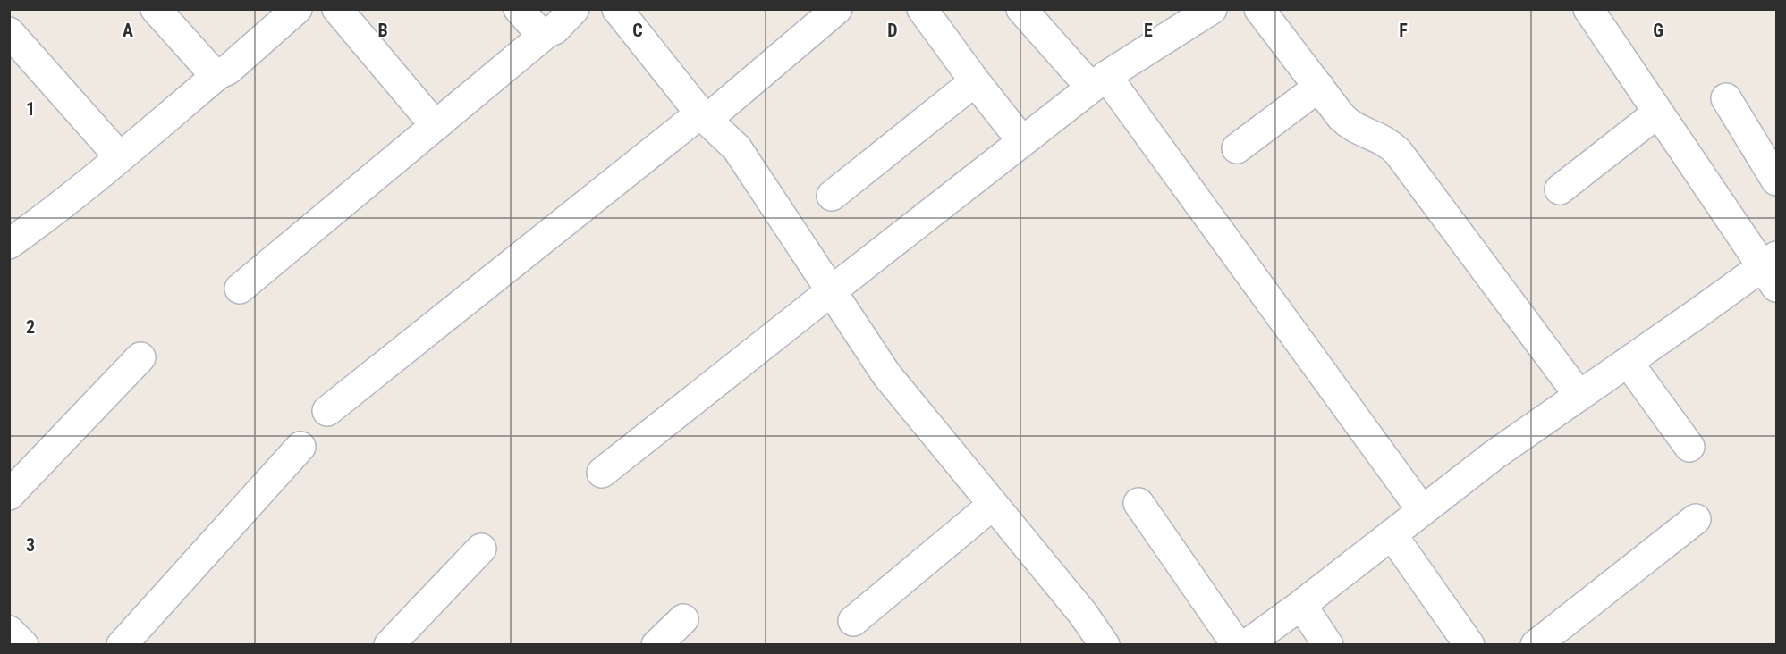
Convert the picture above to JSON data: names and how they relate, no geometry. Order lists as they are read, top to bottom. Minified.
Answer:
{"grid":{"columns":["A","B","C","D","E","F","G"],"rows":["1","2","3"]}}
